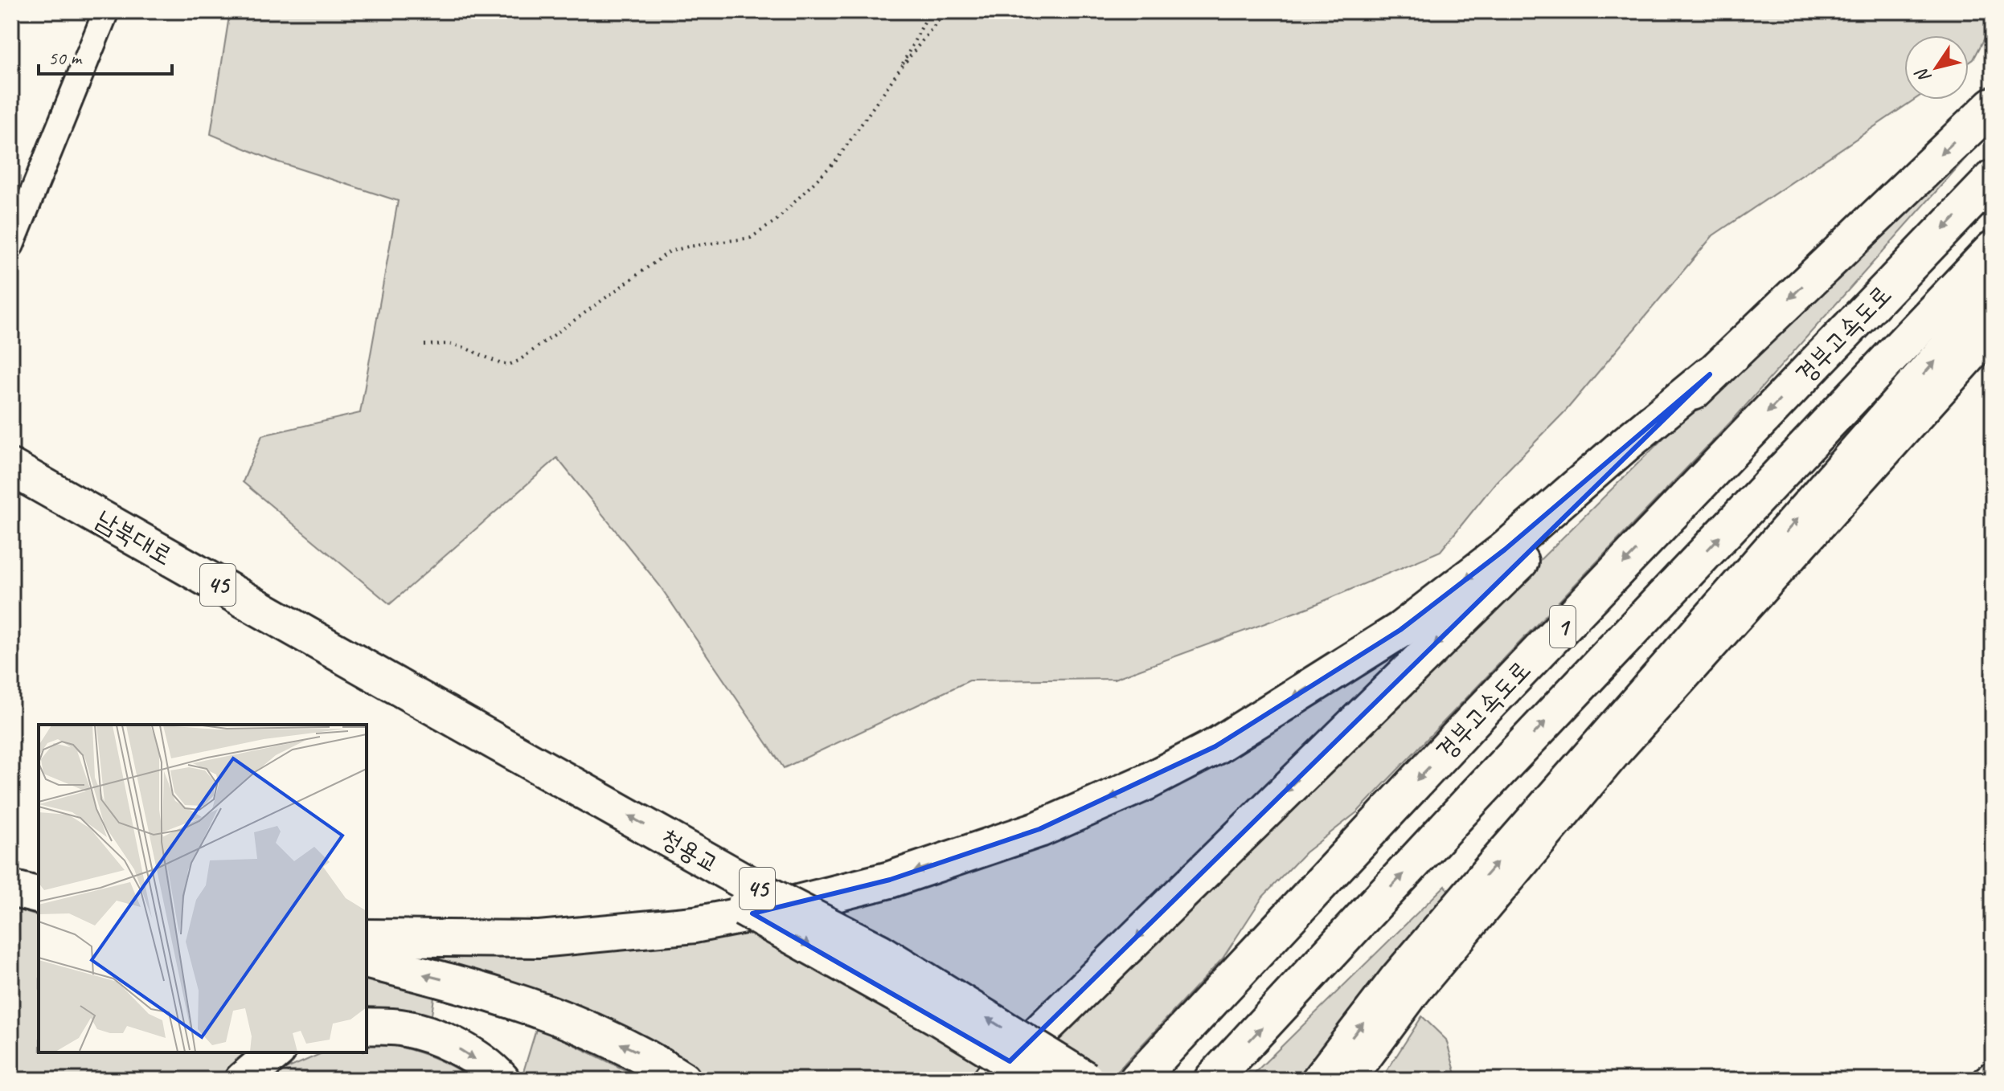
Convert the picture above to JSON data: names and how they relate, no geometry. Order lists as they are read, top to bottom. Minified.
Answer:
{"streets":{"highway":["경부고속도로","남북대로","45","1","청용교"]},"crossings":[["남북대로","청용교"]],"scale_bar":"50 m","north":"bottom left"}
